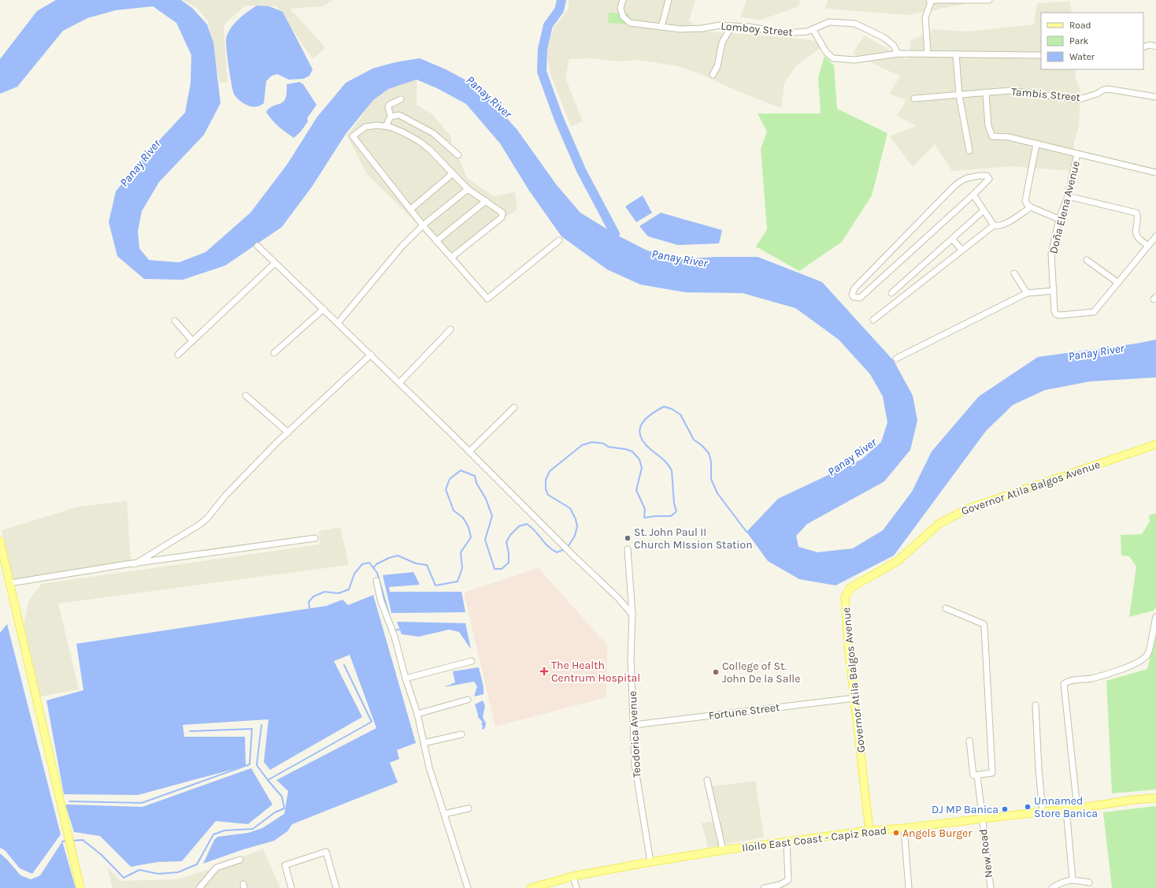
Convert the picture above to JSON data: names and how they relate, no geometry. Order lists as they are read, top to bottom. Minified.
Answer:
{"streets":{"main road":["Governor Atila Balgos Avenue","Iloilo East Coast - Capiz Road"],"street":["Lomboy Street","Tambis Street","Doña Elena Avenue","Fortune Street","Teodorica Avenue","New Road"]},"crossings":[["Governor Atila Balgos Avenue","Fortune Street"],["Governor Atila Balgos Avenue","Iloilo East Coast - Capiz Road"],["Fortune Street","Teodorica Avenue"],["Teodorica Avenue","Iloilo East Coast - Capiz Road"],["Iloilo East Coast - Capiz Road","New Road"]],"water":["Panay River"],"places":{"other":["St. John Paul II Church MIssion Station","College of St. John De la Salle","Unnamed Store Banica","DJ MP Banica","Angels Burger"],"health":["The Health Centrum Hospital"]},"legend":["Road","Park","Water"]}
